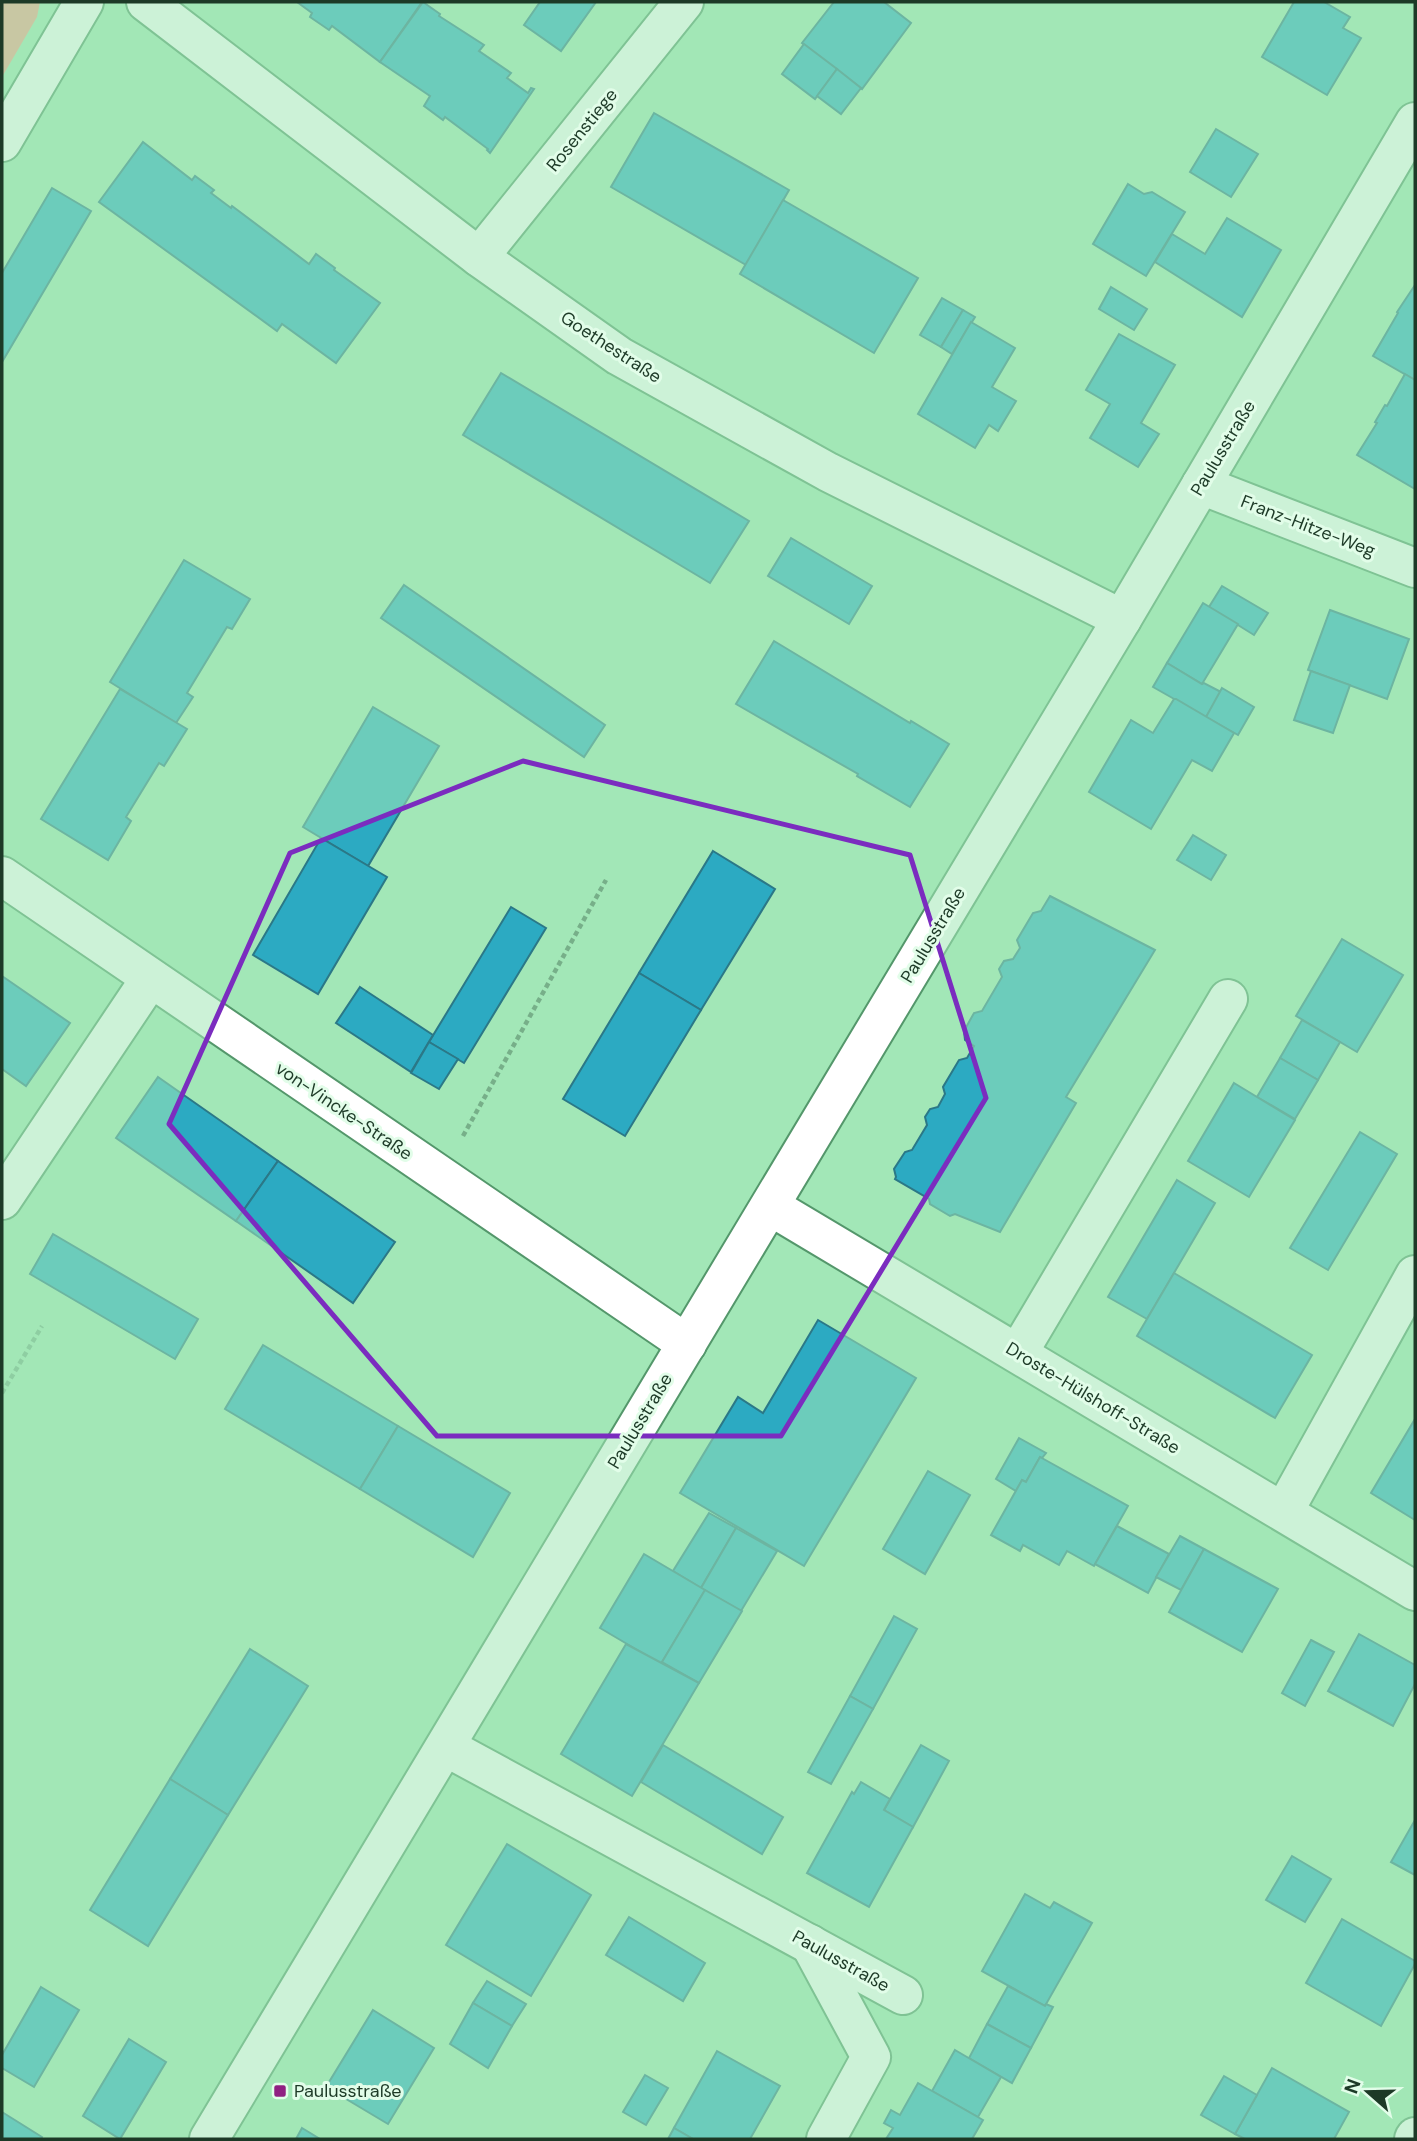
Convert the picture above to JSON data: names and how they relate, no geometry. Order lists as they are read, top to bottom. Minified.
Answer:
{"streets":{"street":["Rosenstiege","Goethestraße","Paulusstraße","Franz-Hitze-Weg","von-Vincke-Straße","Droste-Hülshoff-Straße"]},"crossings":[["Rosenstiege","Goethestraße"],["Goethestraße","Paulusstraße"],["Paulusstraße","Franz-Hitze-Weg"],["Paulusstraße","von-Vincke-Straße"],["Paulusstraße","Droste-Hülshoff-Straße"]],"places":{"transit":["Paulusstraße"]},"north":"left"}
